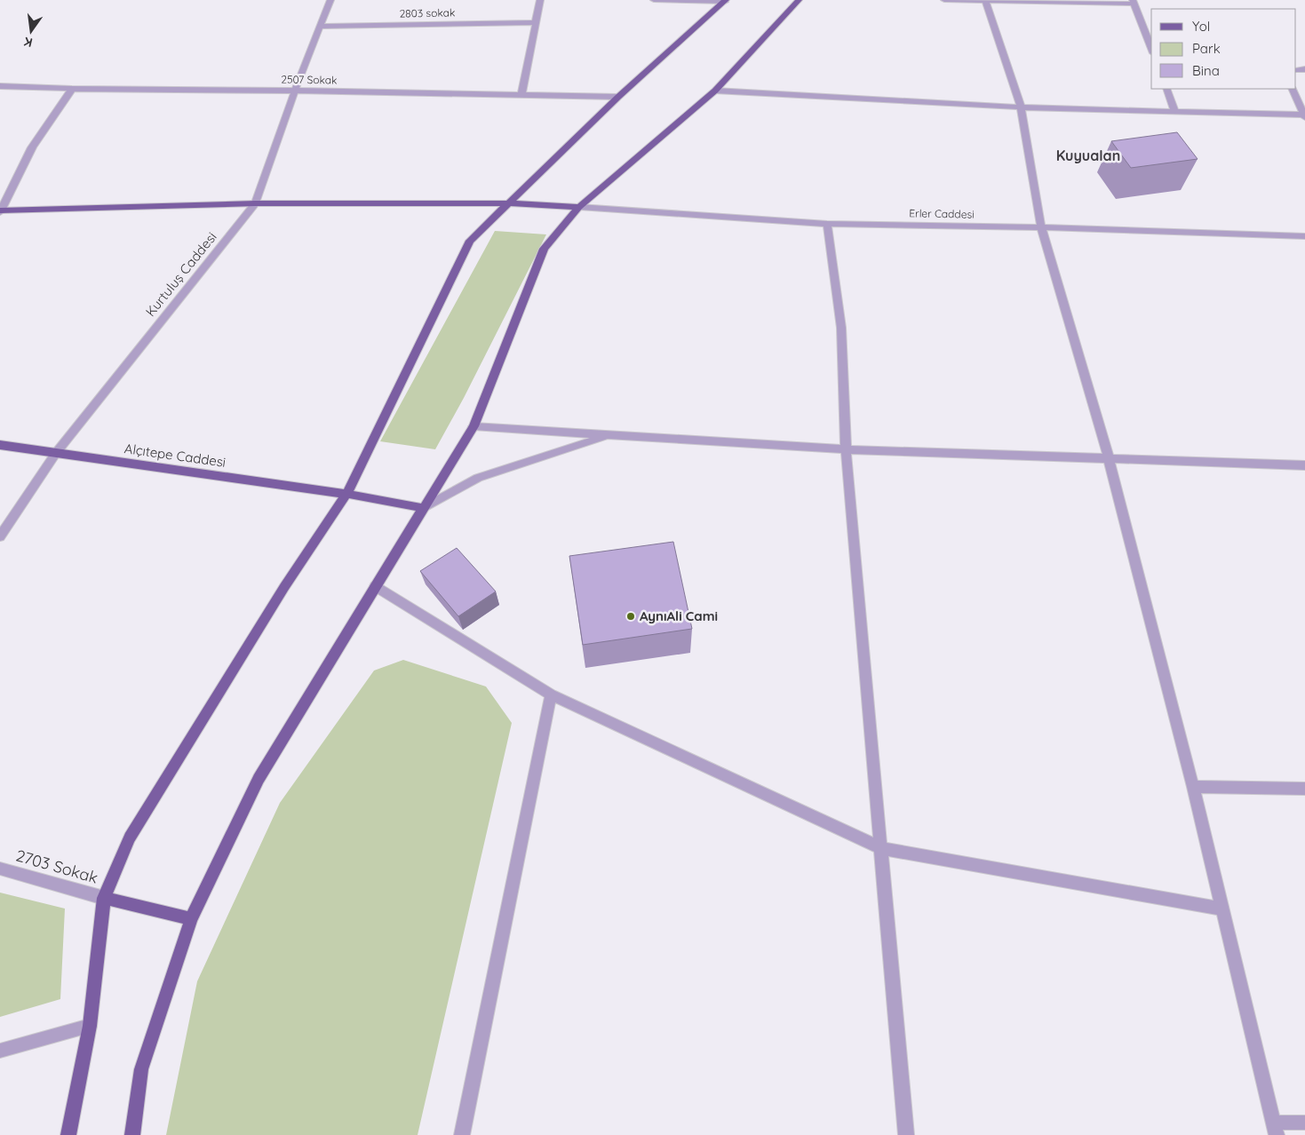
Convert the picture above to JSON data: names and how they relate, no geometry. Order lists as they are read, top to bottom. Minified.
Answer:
{"streets":{"main road":["Alçıtepe Caddesi"],"street":["2803 sokak","2507 Sokak","Erler Caddesi","Kurtuluş Caddesi","2703 Sokak"]},"crossings":[["2803 sokak","Kurtuluş Caddesi"],["2507 Sokak","Kurtuluş Caddesi"],["Kurtuluş Caddesi","Alçıtepe Caddesi"]],"districts":["Kuyualan"],"places":["AynıAli Cami"],"legend":["Yol","Park","Bina"],"north":"bottom"}
